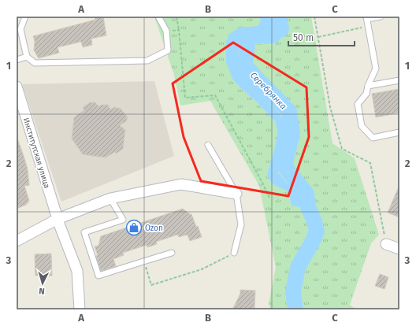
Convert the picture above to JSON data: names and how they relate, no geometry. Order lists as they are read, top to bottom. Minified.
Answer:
{"streets":{"street":["Институтская улица"]},"water":["Серебрянка"],"places":{"shop":["Ozon"]},"scale_bar":"50 m","north":"bottom","grid":{"columns":["A","B","C"],"rows":["1","2","3"]}}
